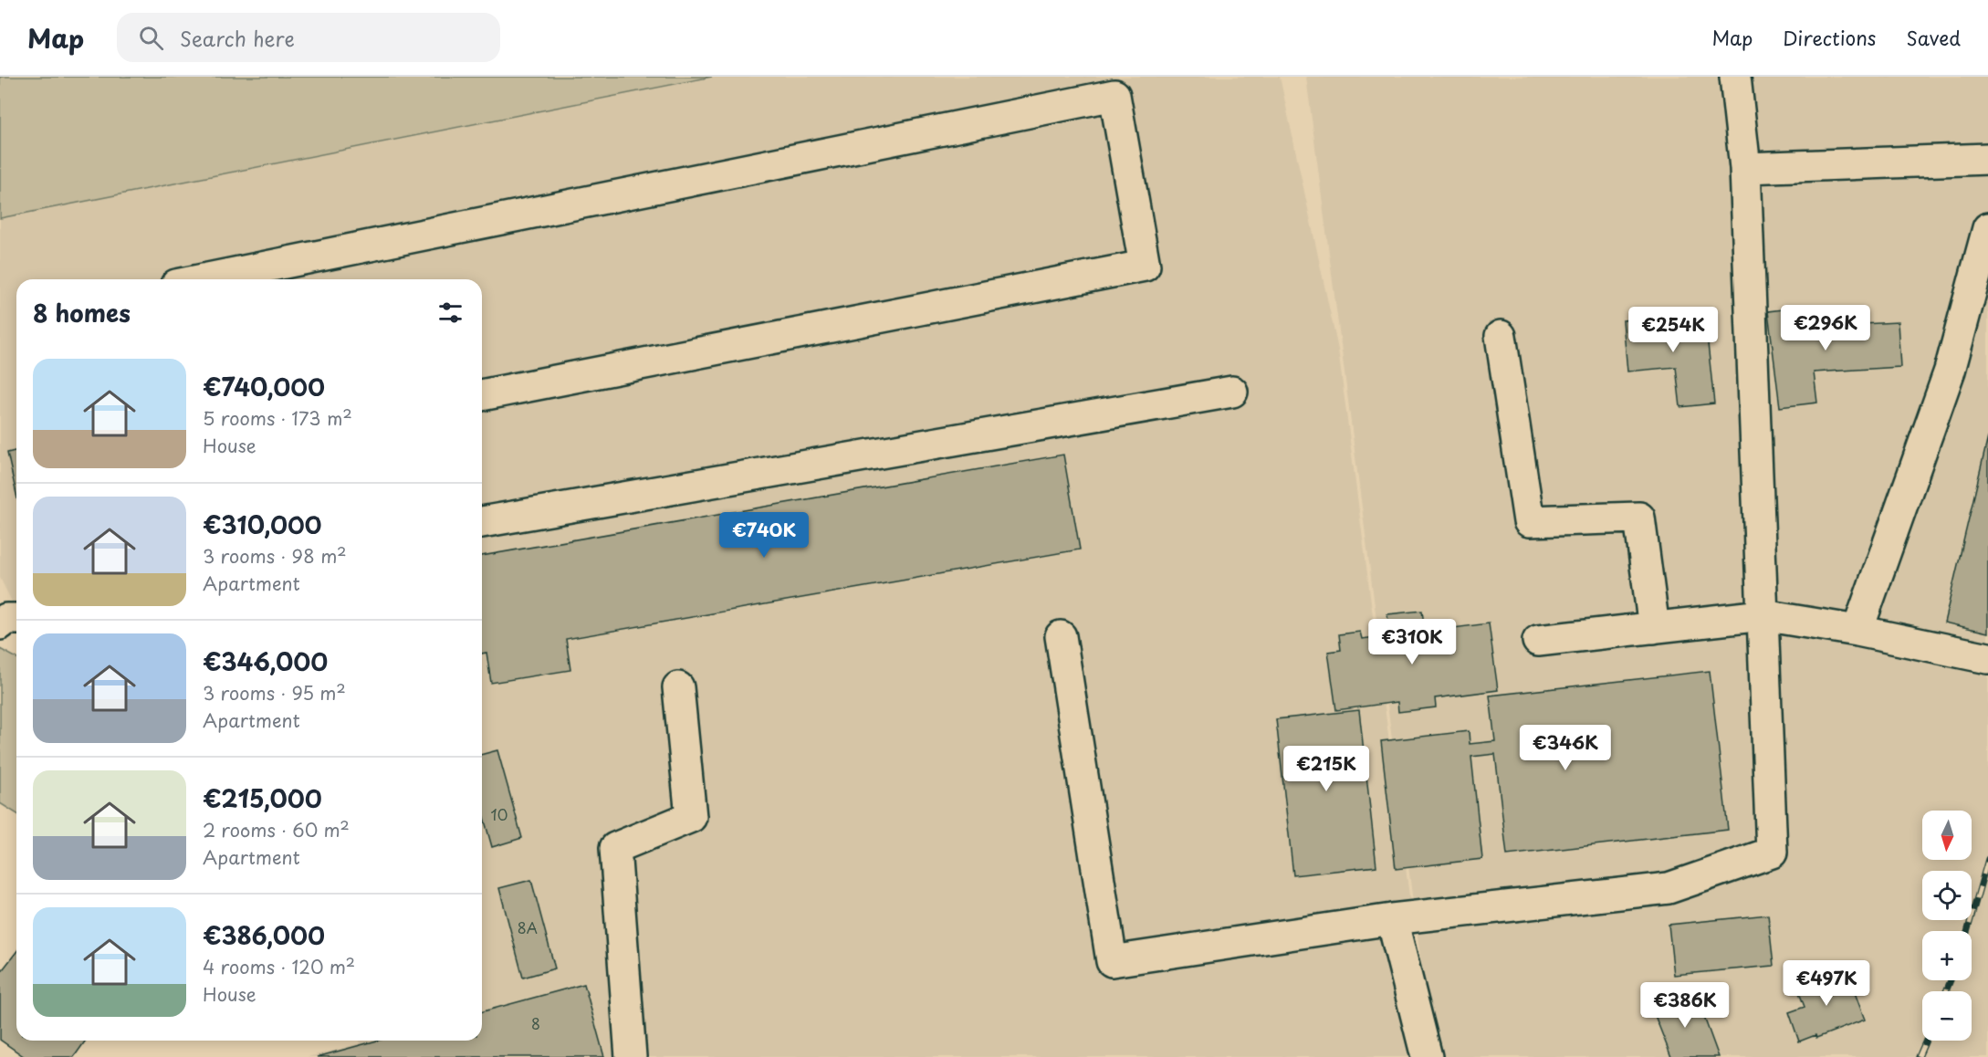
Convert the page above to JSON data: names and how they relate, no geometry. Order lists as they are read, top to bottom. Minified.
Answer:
{"house_numbers":["10","8A","8"],"north":"bottom","page":{"header":"Map","search":"Search here","nav":["Map","Directions","Saved"],"heading":"8 homes","price":["€296K","€254K","€740K","€310K","€346K","€215K","€497K","€386K"],"list":[{"name":"€740,000","note":"5 rooms · 173 m² · House"},{"name":"€310,000","note":"3 rooms · 98 m² · Apartment"},{"name":"€346,000","note":"3 rooms · 95 m² · Apartment"},{"name":"€215,000","note":"2 rooms · 60 m² · Apartment"},{"name":"€386,000","note":"4 rooms · 120 m² · House"}],"map_buttons":["+","−"]}}
